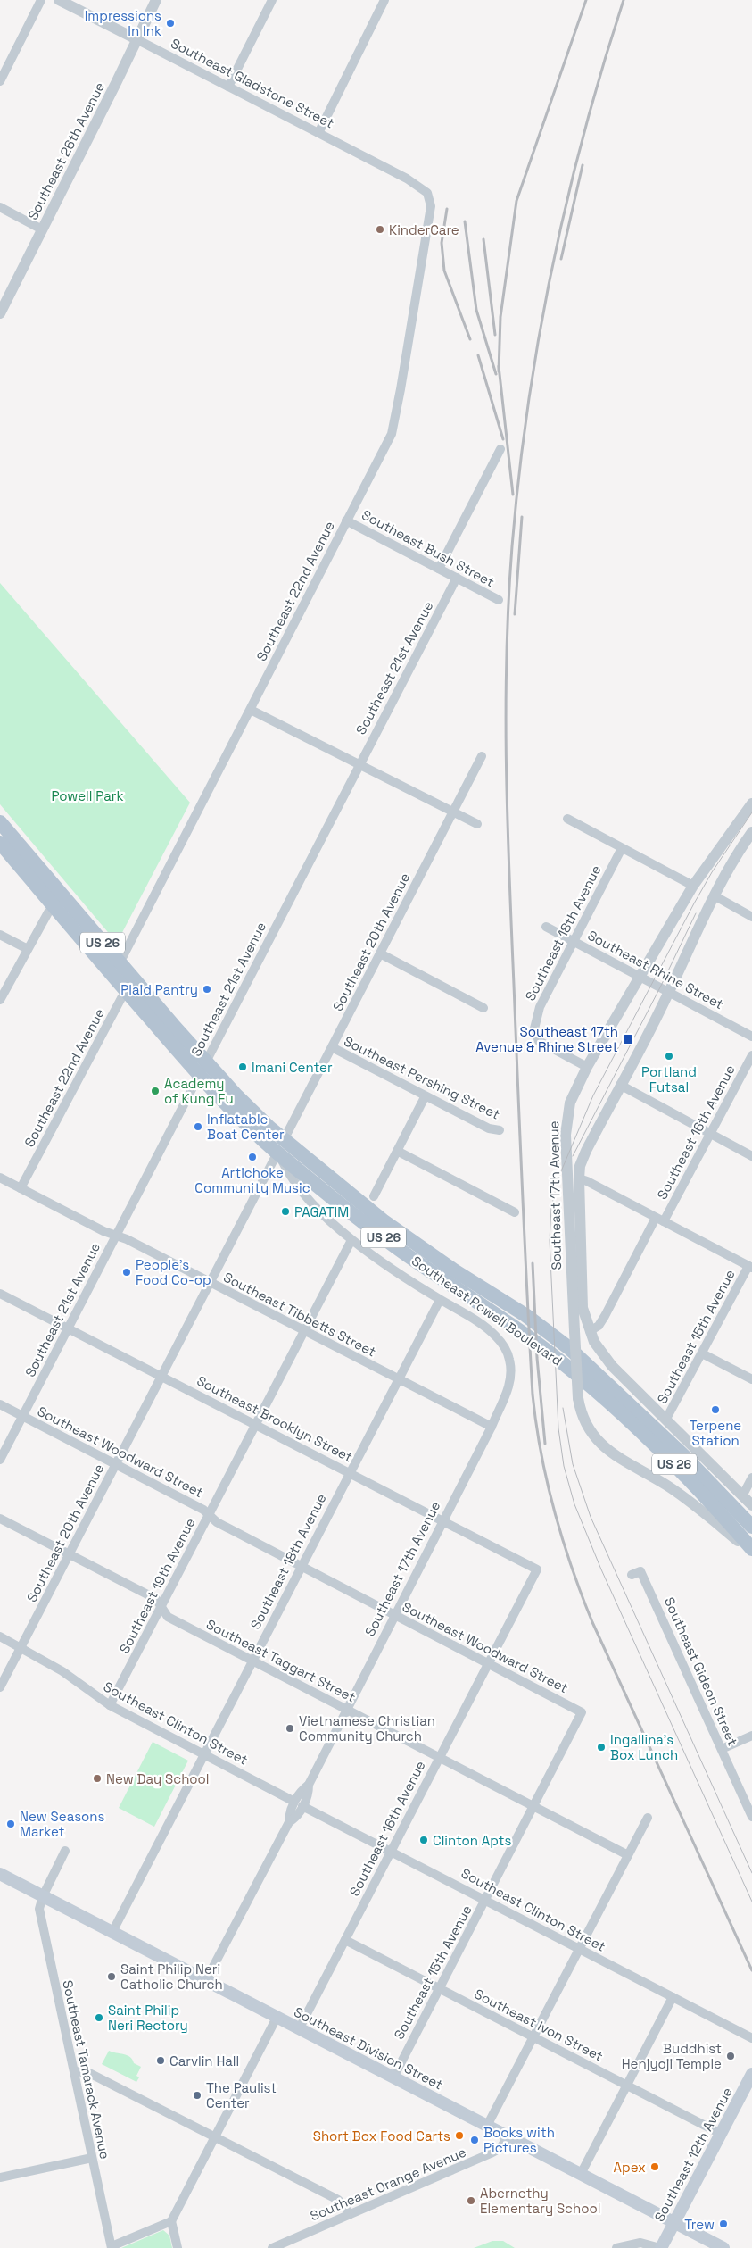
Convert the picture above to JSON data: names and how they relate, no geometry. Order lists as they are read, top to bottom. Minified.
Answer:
{"streets":{"main road":["US 26","Southeast Powell Boulevard","Southeast Division Street","Southeast 12th Avenue"],"street":["Southeast Gladstone Street","Southeast 26th Avenue","Southeast Bush Street","Southeast 22nd Avenue","Southeast 21st Avenue","Southeast 18th Avenue","Southeast 20th Avenue","Southeast Rhine Street","Southeast Pershing Street","Southeast 16th Avenue","Southeast 17th Avenue","Southeast Tibbetts Street","Southeast 15th Avenue","Southeast Brooklyn Street","Southeast Woodward Street","Southeast 19th Avenue","Southeast Taggart Street","Southeast Gideon Street","Southeast Clinton Street","Southeast Ivon Street","Southeast Tamarack Avenue","Southeast Orange Avenue"]},"crossings":[["Southeast Gladstone Street","Southeast 26th Avenue"],["Southeast Gladstone Street","Southeast 22nd Avenue"],["Southeast Bush Street","Southeast 22nd Avenue"],["Southeast Bush Street","Southeast 21st Avenue"],["Southeast 22nd Avenue","Southeast Powell Boulevard"],["Southeast 22nd Avenue","Southeast Tibbetts Street"],["Southeast 21st Avenue","Southeast Powell Boulevard"],["Southeast 21st Avenue","Southeast Tibbetts Street"],["Southeast 21st Avenue","Southeast Brooklyn Street"],["Southeast 21st Avenue","Southeast Woodward Street"],["Southeast 18th Avenue","Southeast Rhine Street"],["Southeast 18th Avenue","Southeast 17th Avenue"],["Southeast 18th Avenue","Southeast Tibbetts Street"],["Southeast 18th Avenue","Southeast Brooklyn Street"],["Southeast 18th Avenue","Southeast Woodward Street"],["Southeast 18th Avenue","Southeast Taggart Street"],["Southeast 18th Avenue","Southeast Clinton Street"],["Southeast 18th Avenue","Southeast Division Street"],["Southeast 20th Avenue","Southeast Pershing Street"],["Southeast 20th Avenue","Southeast Powell Boulevard"],["Southeast 20th Avenue","Southeast Tibbetts Street"],["Southeast 20th Avenue","Southeast Brooklyn Street"],["Southeast 20th Avenue","Southeast Woodward Street"],["Southeast 20th Avenue","Southeast Taggart Street"],["Southeast 20th Avenue","Southeast Clinton Street"],["Southeast Rhine Street","Southeast 17th Avenue"],["Southeast 16th Avenue","Southeast 17th Avenue"],["Southeast 16th Avenue","Southeast Brooklyn Street"],["Southeast 16th Avenue","Southeast Woodward Street"],["Southeast 16th Avenue","Southeast Taggart Street"],["Southeast 16th Avenue","Southeast Clinton Street"],["Southeast 16th Avenue","Southeast Ivon Street"],["Southeast 16th Avenue","Southeast Division Street"],["Southeast 17th Avenue","Southeast Powell Boulevard"],["Southeast 17th Avenue","Southeast Tibbetts Street"],["Southeast 17th Avenue","Southeast 15th Avenue"],["Southeast 17th Avenue","Southeast Brooklyn Street"],["Southeast 17th Avenue","Southeast Woodward Street"],["Southeast 17th Avenue","Southeast Taggart Street"],["Southeast 17th Avenue","Southeast Clinton Street"],["Southeast 17th Avenue","Southeast Division Street"],["Southeast Tibbetts Street","Southeast 19th Avenue"],["Southeast 15th Avenue","Southeast Woodward Street"],["Southeast 15th Avenue","Southeast Taggart Street"],["Southeast 15th Avenue","Southeast Clinton Street"],["Southeast 15th Avenue","Southeast Ivon Street"],["Southeast 15th Avenue","Southeast Division Street"],["Southeast Brooklyn Street","Southeast 19th Avenue"],["Southeast Woodward Street","Southeast 19th Avenue"],["Southeast 19th Avenue","Southeast Taggart Street"],["Southeast 19th Avenue","Southeast Clinton Street"],["Southeast Ivon Street","Southeast 12th Avenue"],["Southeast Division Street","Southeast Tamarack Avenue"],["Southeast Division Street","Southeast 12th Avenue"],["Southeast Division Street","Southeast Orange Avenue"]],"parks":["Powell Park"],"places":{"other":["Impressions In Ink","KinderCare","Plaid Pantry","Portland Futsal","Imani Center","Academy of Kung Fu","Inflatable Boat Center","Artichoke Community Music","PAGATIM","People's Food Co-op","Terpene Station","Vietnamese Christian Community Church","Ingallina's Box Lunch","New Day School","New Seasons Market","Clinton Apts","Saint Philip Neri Catholic Church","Saint Philip Neri Rectory","Buddhist Henjyoji Temple","Carvlin Hall","The Paulist Center","Short Box Food Carts","Books with Pictures","Apex","Abernethy Elementary School","Trew"],"transit":["Southeast 17th Avenue & Rhine Street"]}}
